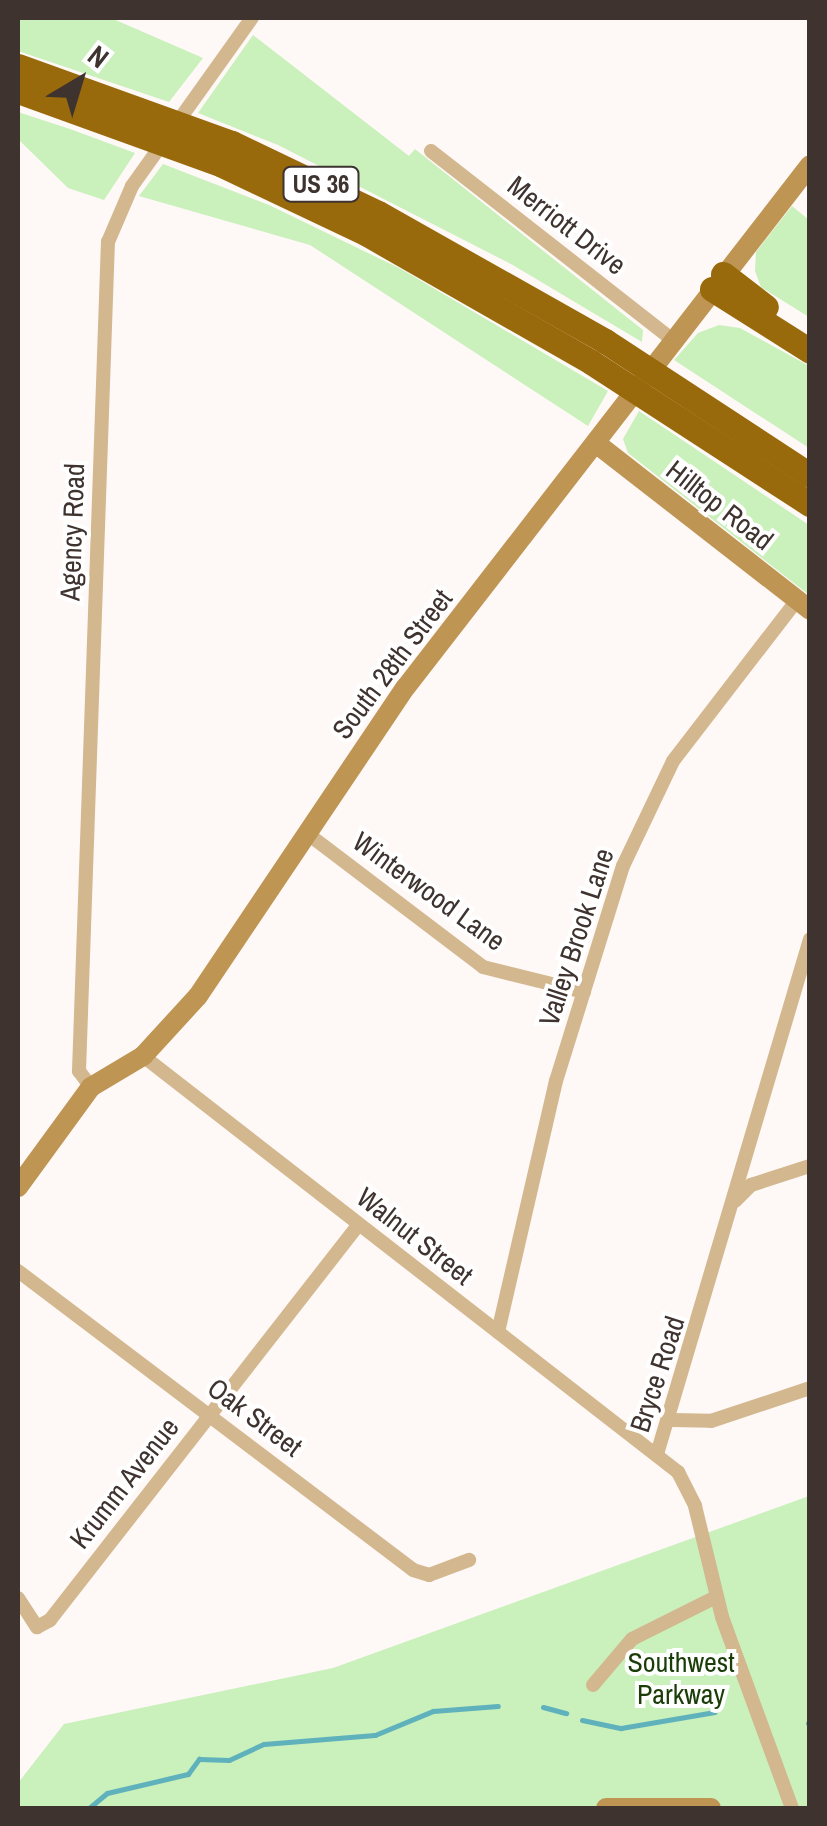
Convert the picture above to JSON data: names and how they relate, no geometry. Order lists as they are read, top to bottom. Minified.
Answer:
{"streets":{"highway":["US 36"],"street":["Merriott Drive","Hilltop Road","Agency Road","South 28th Street","Winterwood Lane","Valley Brook Lane","Walnut Street","Bryce Road","Oak Street","Krumm Avenue"]},"crossings":[["Merriott Drive","South 28th Street"],["Hilltop Road","South 28th Street"],["Hilltop Road","Valley Brook Lane"],["Agency Road","South 28th Street"],["South 28th Street","Winterwood Lane"],["South 28th Street","Walnut Street"],["Winterwood Lane","Valley Brook Lane"],["Valley Brook Lane","Walnut Street"],["Walnut Street","Bryce Road"],["Walnut Street","Krumm Avenue"],["Oak Street","Krumm Avenue"]],"parks":["Southwest Parkway"],"north":"top right"}
